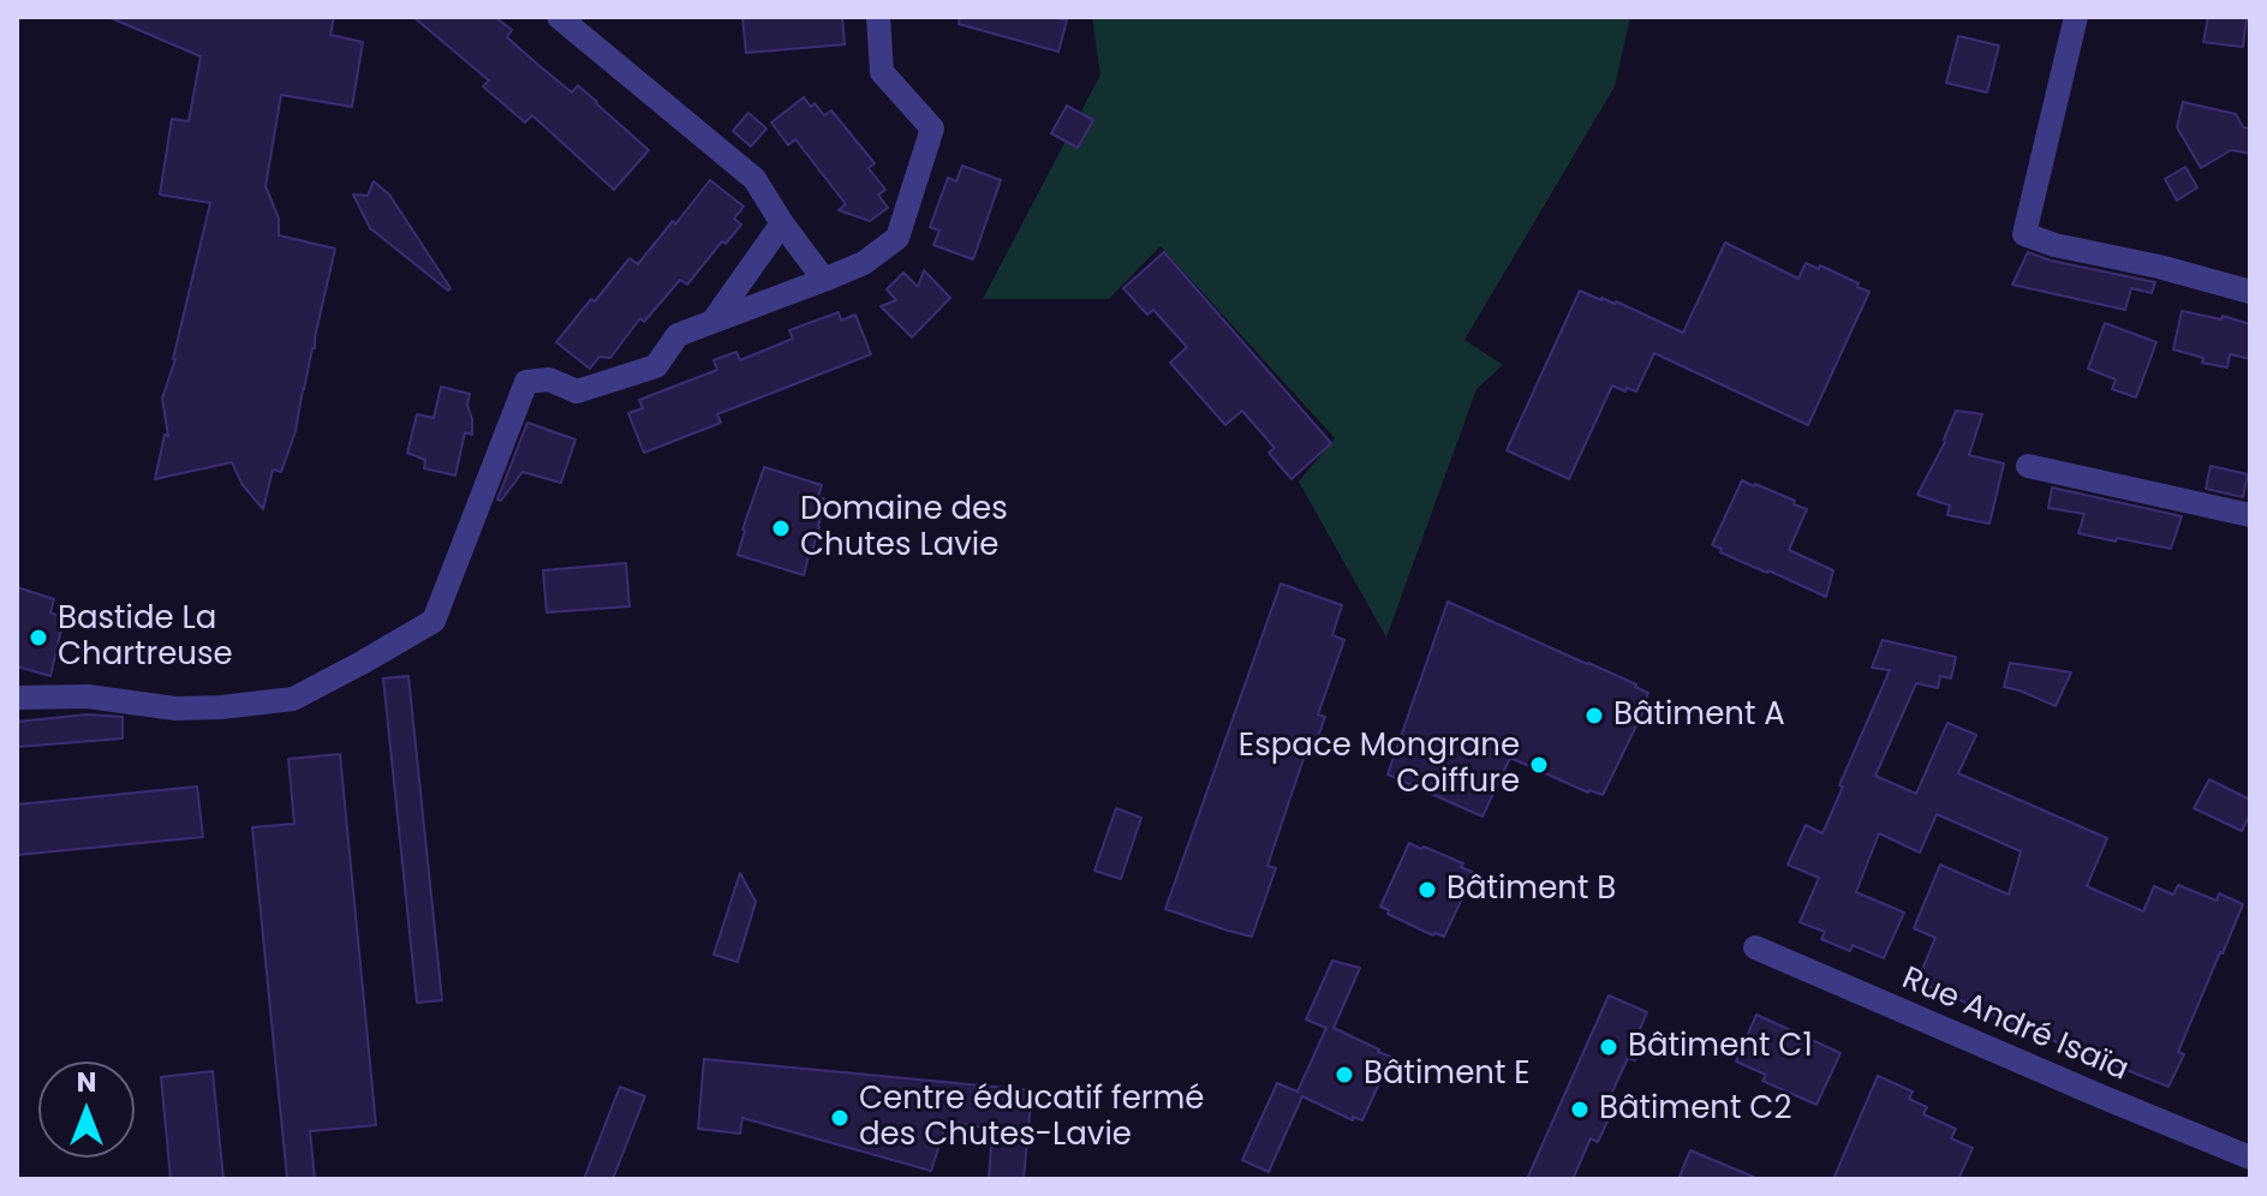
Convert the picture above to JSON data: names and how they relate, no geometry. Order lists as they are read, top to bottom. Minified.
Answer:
{"streets":{"street":["Rue André Isaïa"]},"places":["Domaine des Chutes Lavie","Bastide La Chartreuse","Bâtiment A","Espace Mongrane Coiffure","Bâtiment B","Bâtiment C1","Bâtiment E","Bâtiment C2","Centre éducatif fermé des Chutes-Lavie"],"north":"top"}
